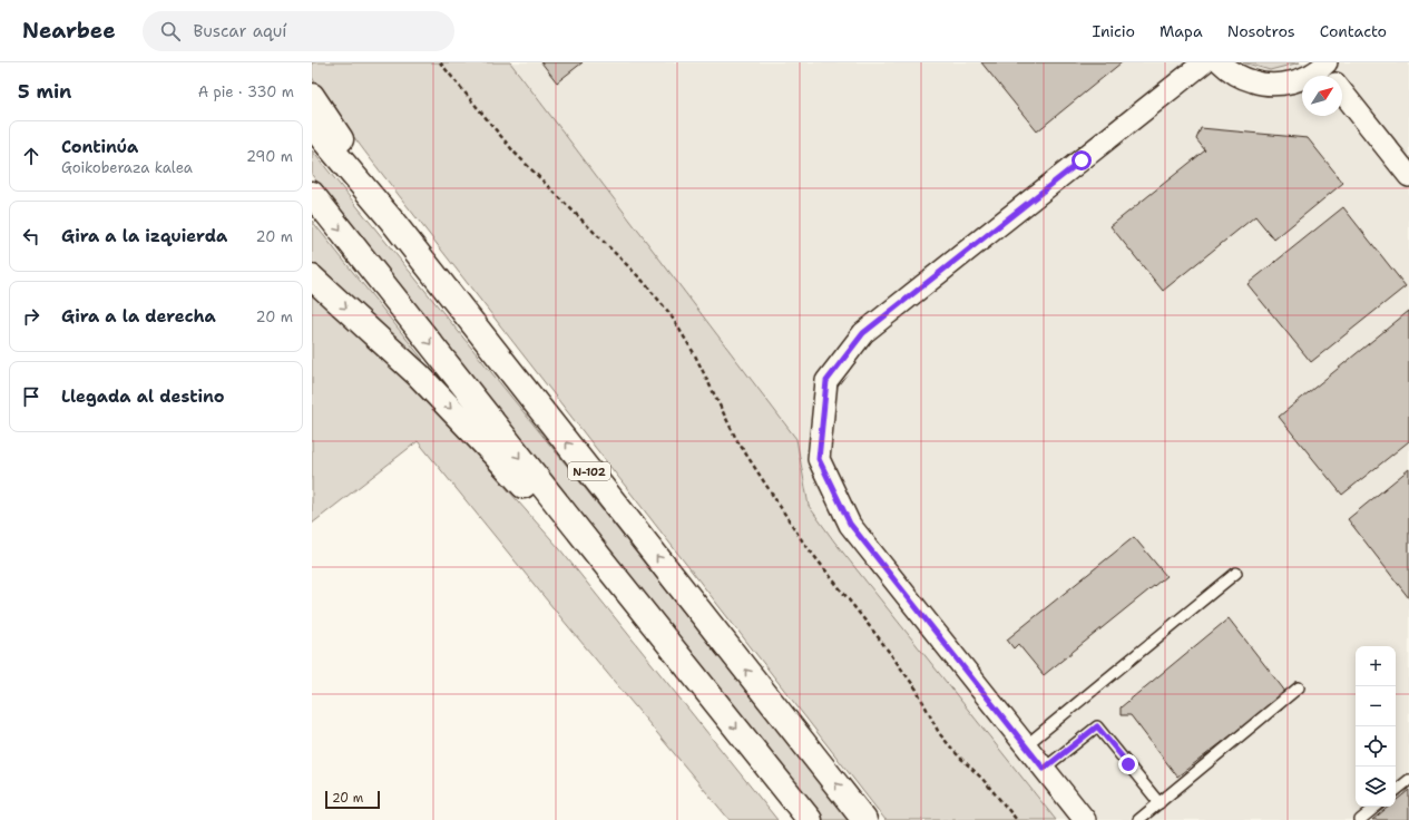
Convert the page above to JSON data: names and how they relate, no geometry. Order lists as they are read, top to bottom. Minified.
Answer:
{"streets":{"highway":["N-102"]},"scale_bar":"20 m","north":"top right","page":{"header":"Nearbee","search":"Buscar aquí","nav":["Inicio","Mapa","Nosotros","Contacto"],"heading":["5 min","A pie · 330 m"],"list":[["Continúa","Goikoberaza kalea","290 m"],["Gira a la izquierda","20 m"],["Gira a la derecha","20 m"],"Llegada al destino"],"map_buttons":["+","−"],"scale":"20 m"}}
